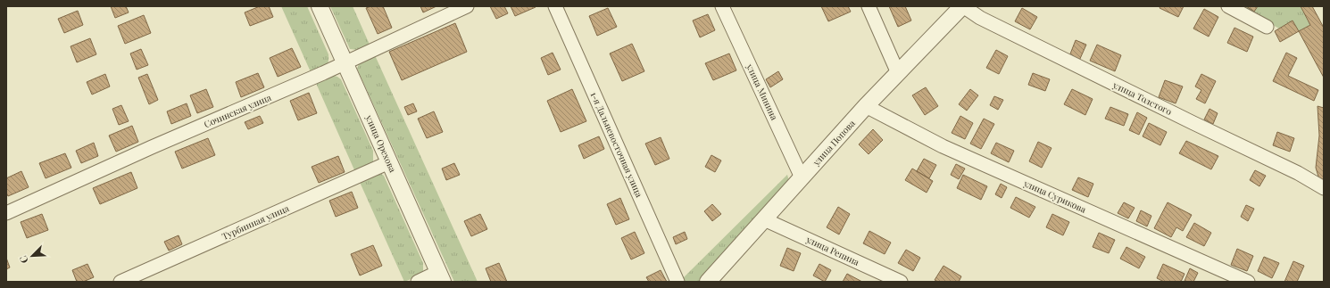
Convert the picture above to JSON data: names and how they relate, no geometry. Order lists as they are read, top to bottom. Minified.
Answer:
{"streets":{"street":["улица Минина","улица Толстого","Сочинская улица","улица Попова","улица Орехова","1-я Дальневосточная улица","улица Сурикова","Турбинная улица","улица Репина"]},"crossings":[["улица Минина","улица Попова"],["улица Толстого","улица Попова"],["Сочинская улица","улица Орехова"],["улица Попова","улица Сурикова"],["улица Попова","улица Репина"],["улица Орехова","Турбинная улица"]],"north":"bottom left"}
